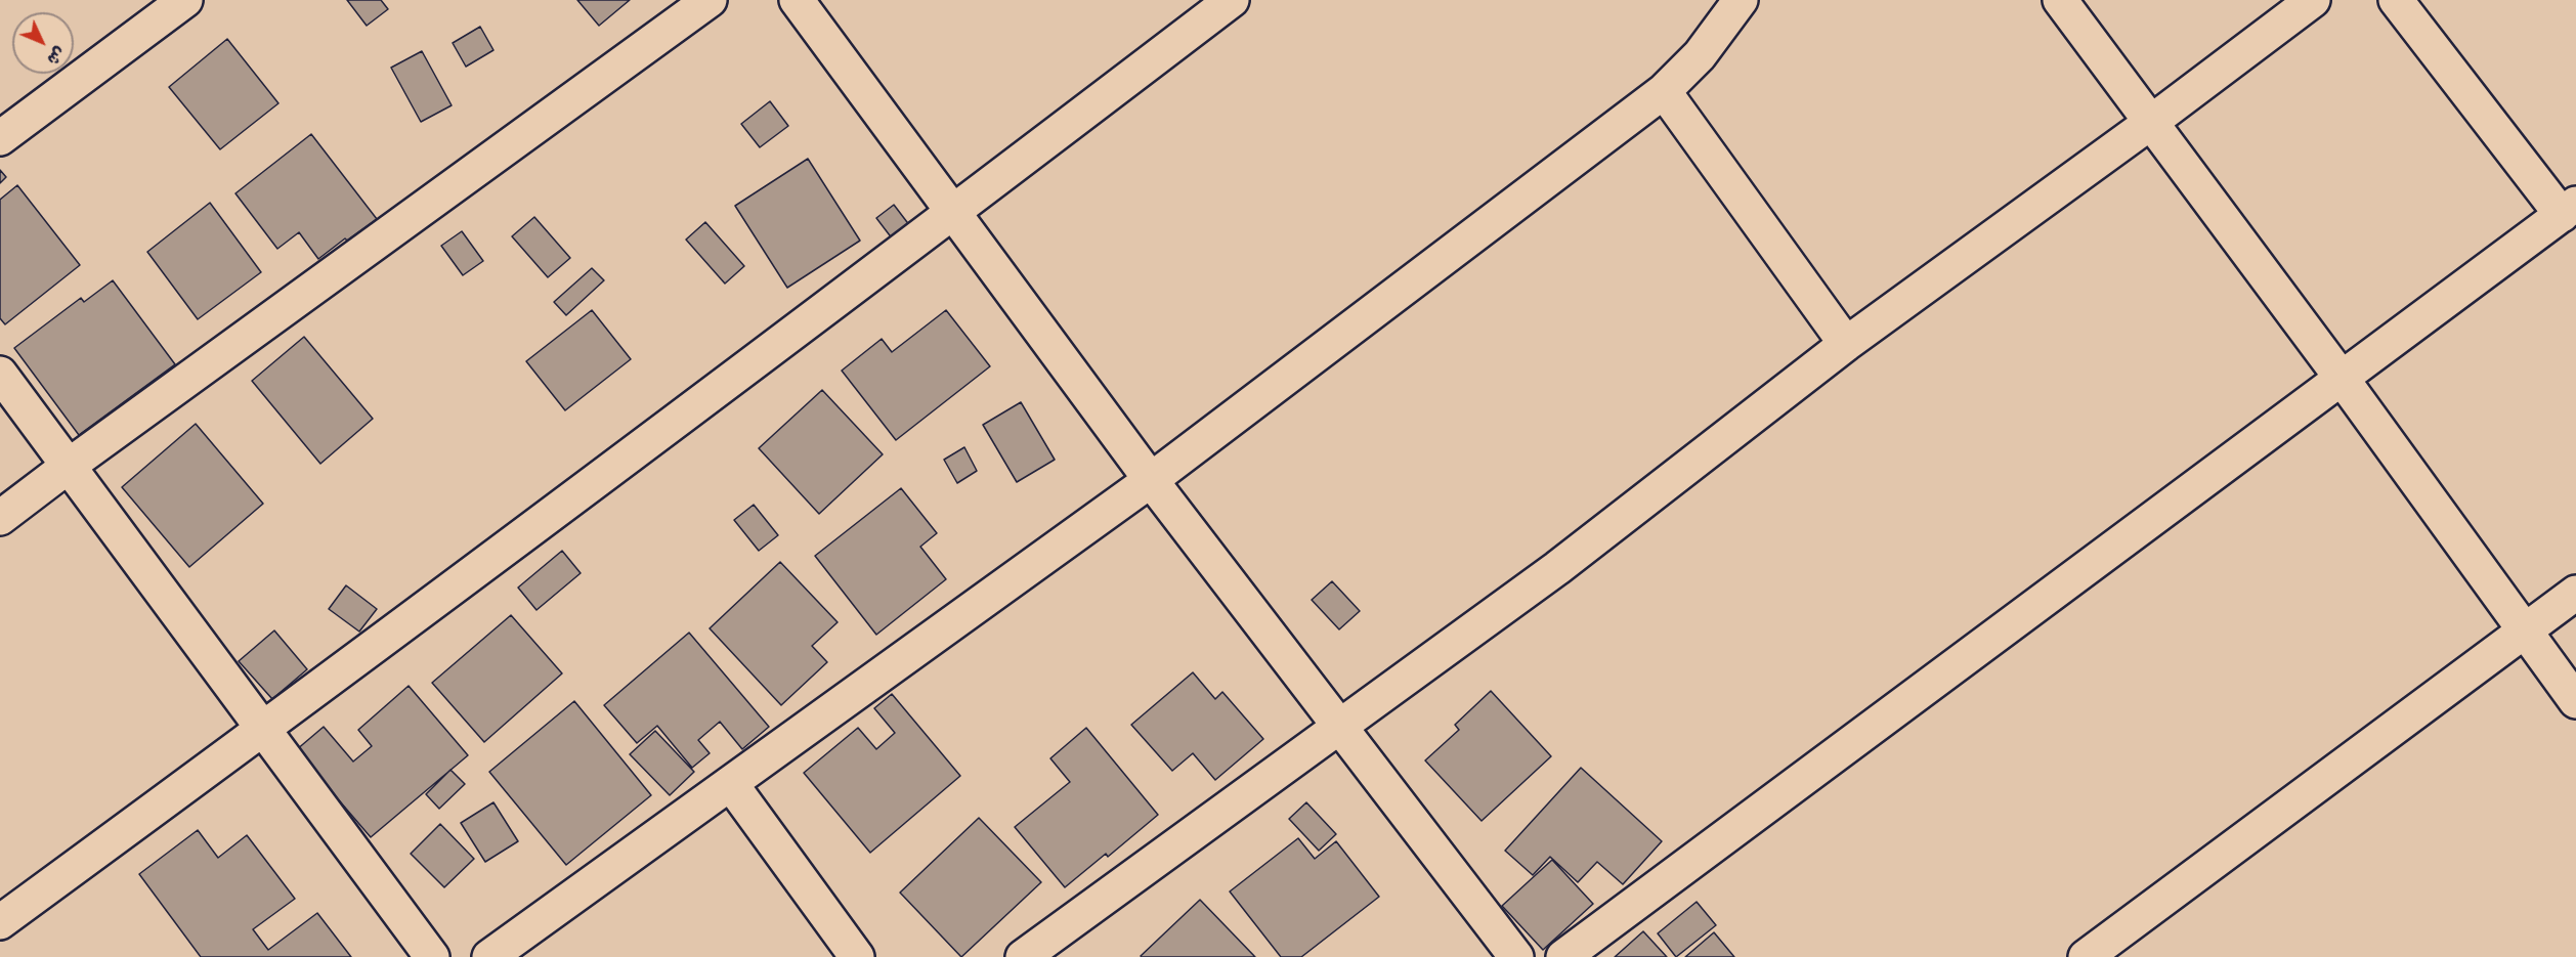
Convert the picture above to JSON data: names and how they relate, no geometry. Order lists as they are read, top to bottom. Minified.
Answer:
{"north":"bottom right"}
